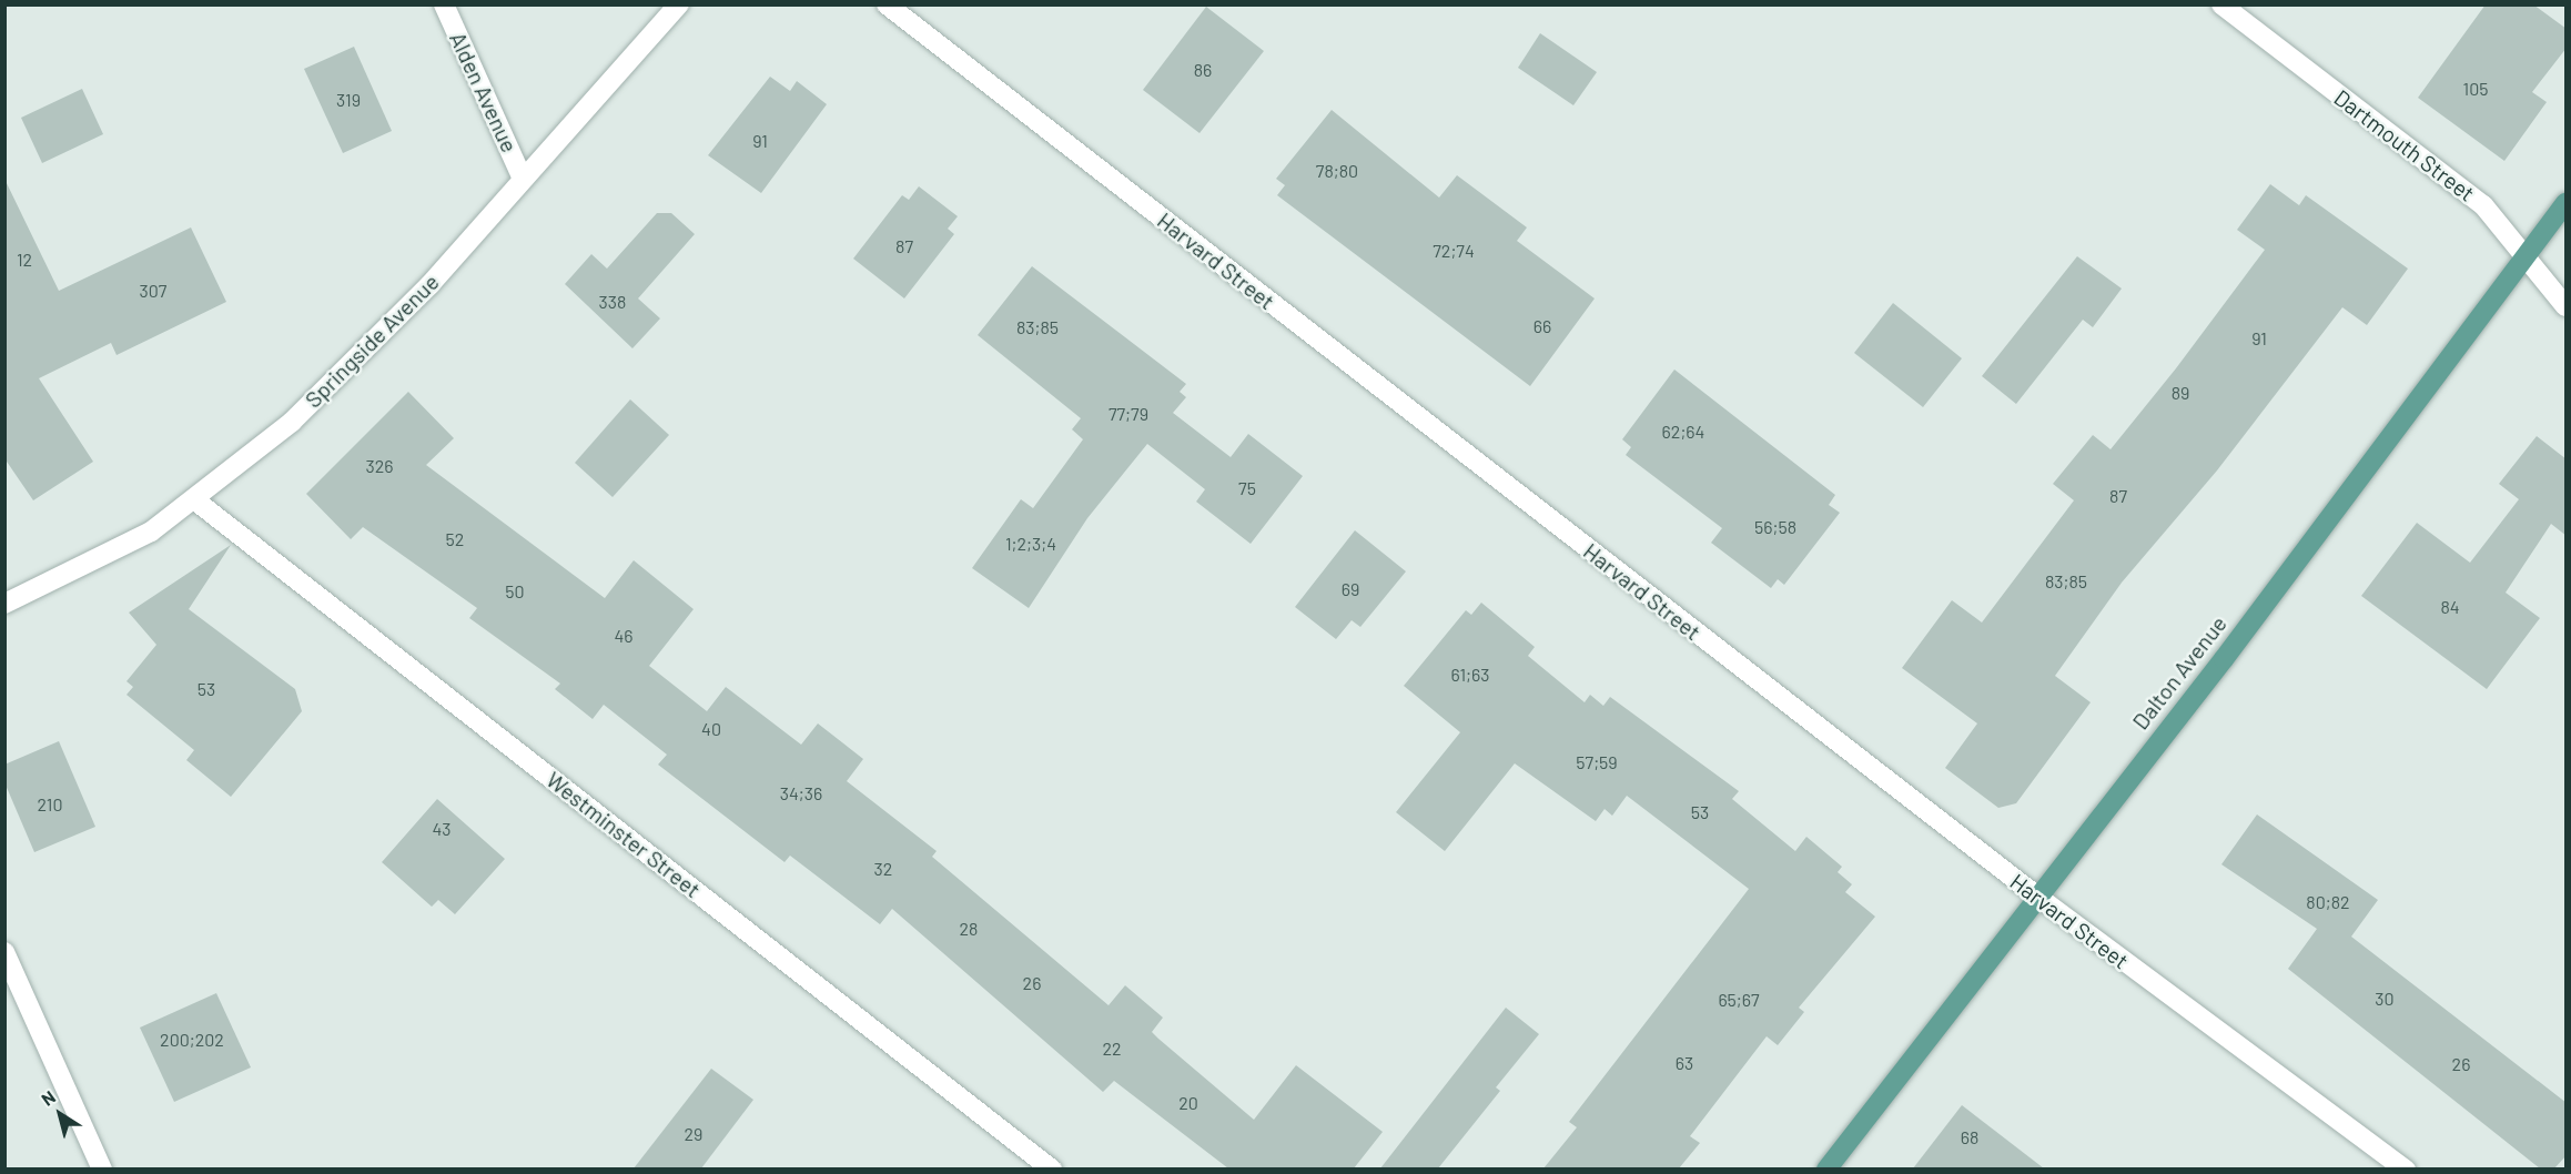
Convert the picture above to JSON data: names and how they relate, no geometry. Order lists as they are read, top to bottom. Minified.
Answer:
{"streets":{"main road":["Dalton Avenue"],"street":["Alden Avenue","Dartmouth Street","Harvard Street","Springside Avenue","Westminster Street"]},"crossings":[["Alden Avenue","Springside Avenue"],["Dartmouth Street","Dalton Avenue"],["Harvard Street","Dalton Avenue"],["Springside Avenue","Westminster Street"]],"house_numbers":["86","105","319","91","78;80","87","72;74","12","307","338","66","83;85","91","89","77;79","62;64","326","75","87","56;58","52","1;2;3;4","83;85","69","50","84","46","61;63","53","40","57;59","34;36","210","53","43","32","80;82","28","26","30","65;67","200;202","22","63","26","20","29","68"],"north":"top left"}
